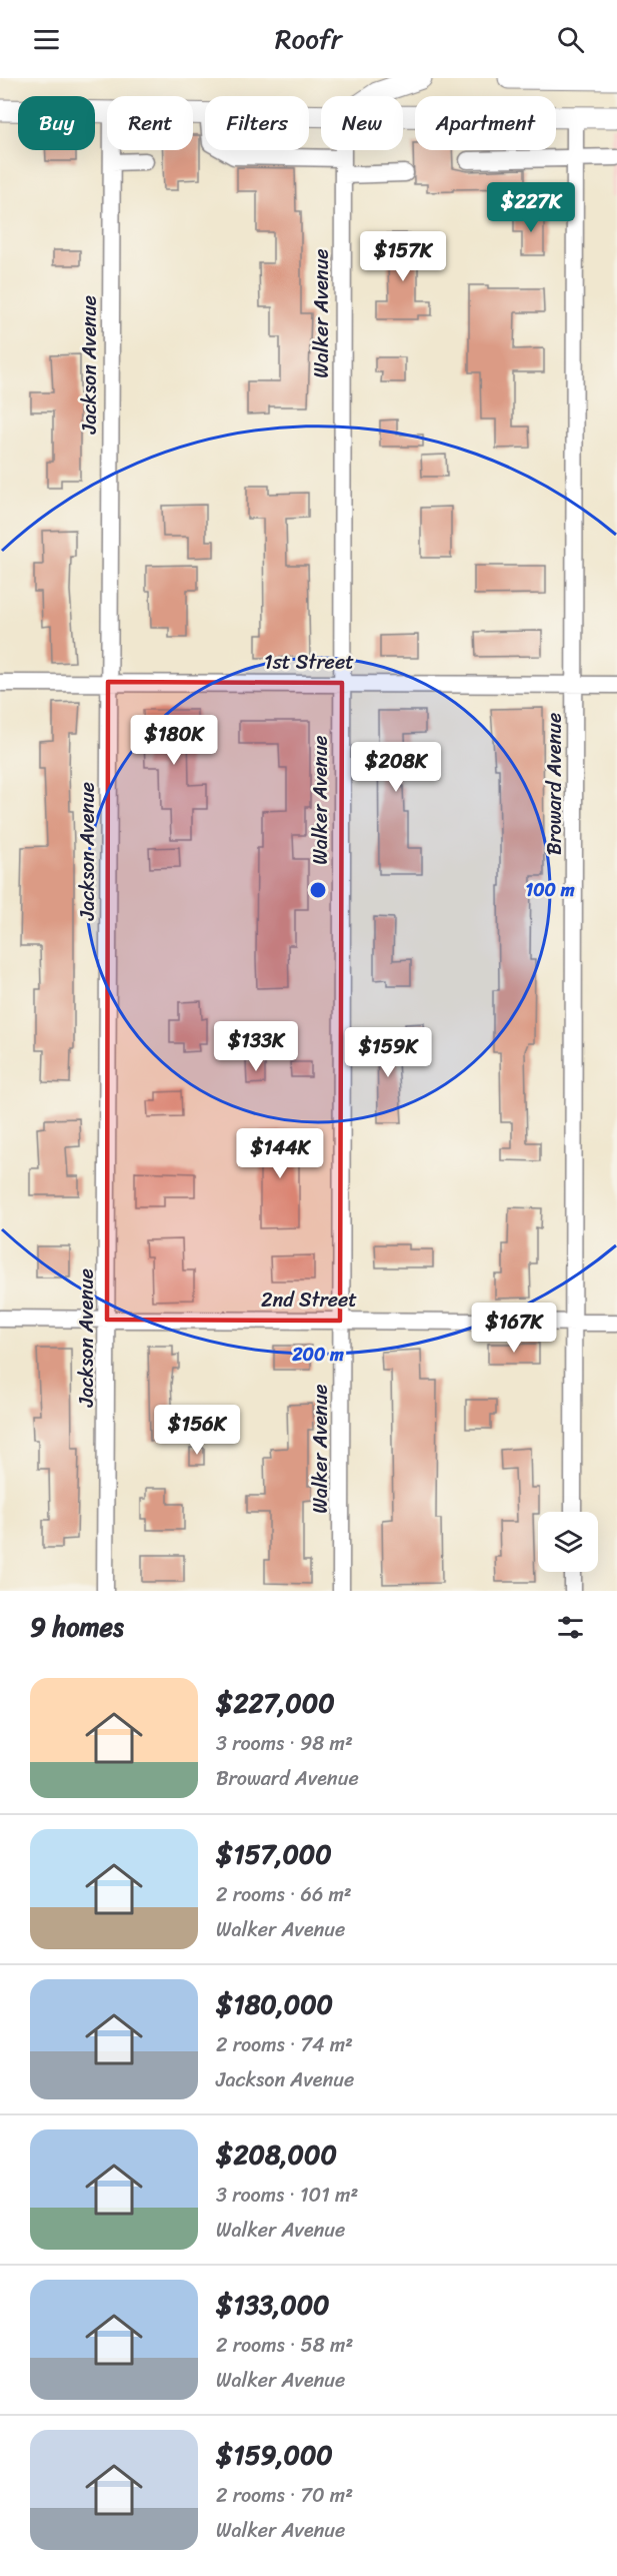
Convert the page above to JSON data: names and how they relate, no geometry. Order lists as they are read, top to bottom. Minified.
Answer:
{"streets":{"street":["Walker Avenue","Jackson Avenue","1st Street","Broward Avenue","2nd Street"]},"crossings":[["Walker Avenue","1st Street"],["Walker Avenue","2nd Street"],["Jackson Avenue","1st Street"],["Jackson Avenue","2nd Street"],["1st Street","Broward Avenue"],["Broward Avenue","2nd Street"]],"page":{"header":"Roofr","chip":["Buy","Rent","Filters","New","Apartment"],"price":["$227K","$157K","$180K","$208K","$133K","$159K","$144K","$167K","$156K"],"heading":"9 homes","list":[{"name":"$227,000","note":"3 rooms · 98 m² · Broward Avenue"},{"name":"$157,000","note":"2 rooms · 66 m² · Walker Avenue"},{"name":"$180,000","note":"2 rooms · 74 m² · Jackson Avenue"},{"name":"$208,000","note":"3 rooms · 101 m² · Walker Avenue"},{"name":"$133,000","note":"2 rooms · 58 m² · Walker Avenue"},{"name":"$159,000","note":"2 rooms · 70 m² · Walker Avenue"}]},"rings":["100 m","200 m"]}
